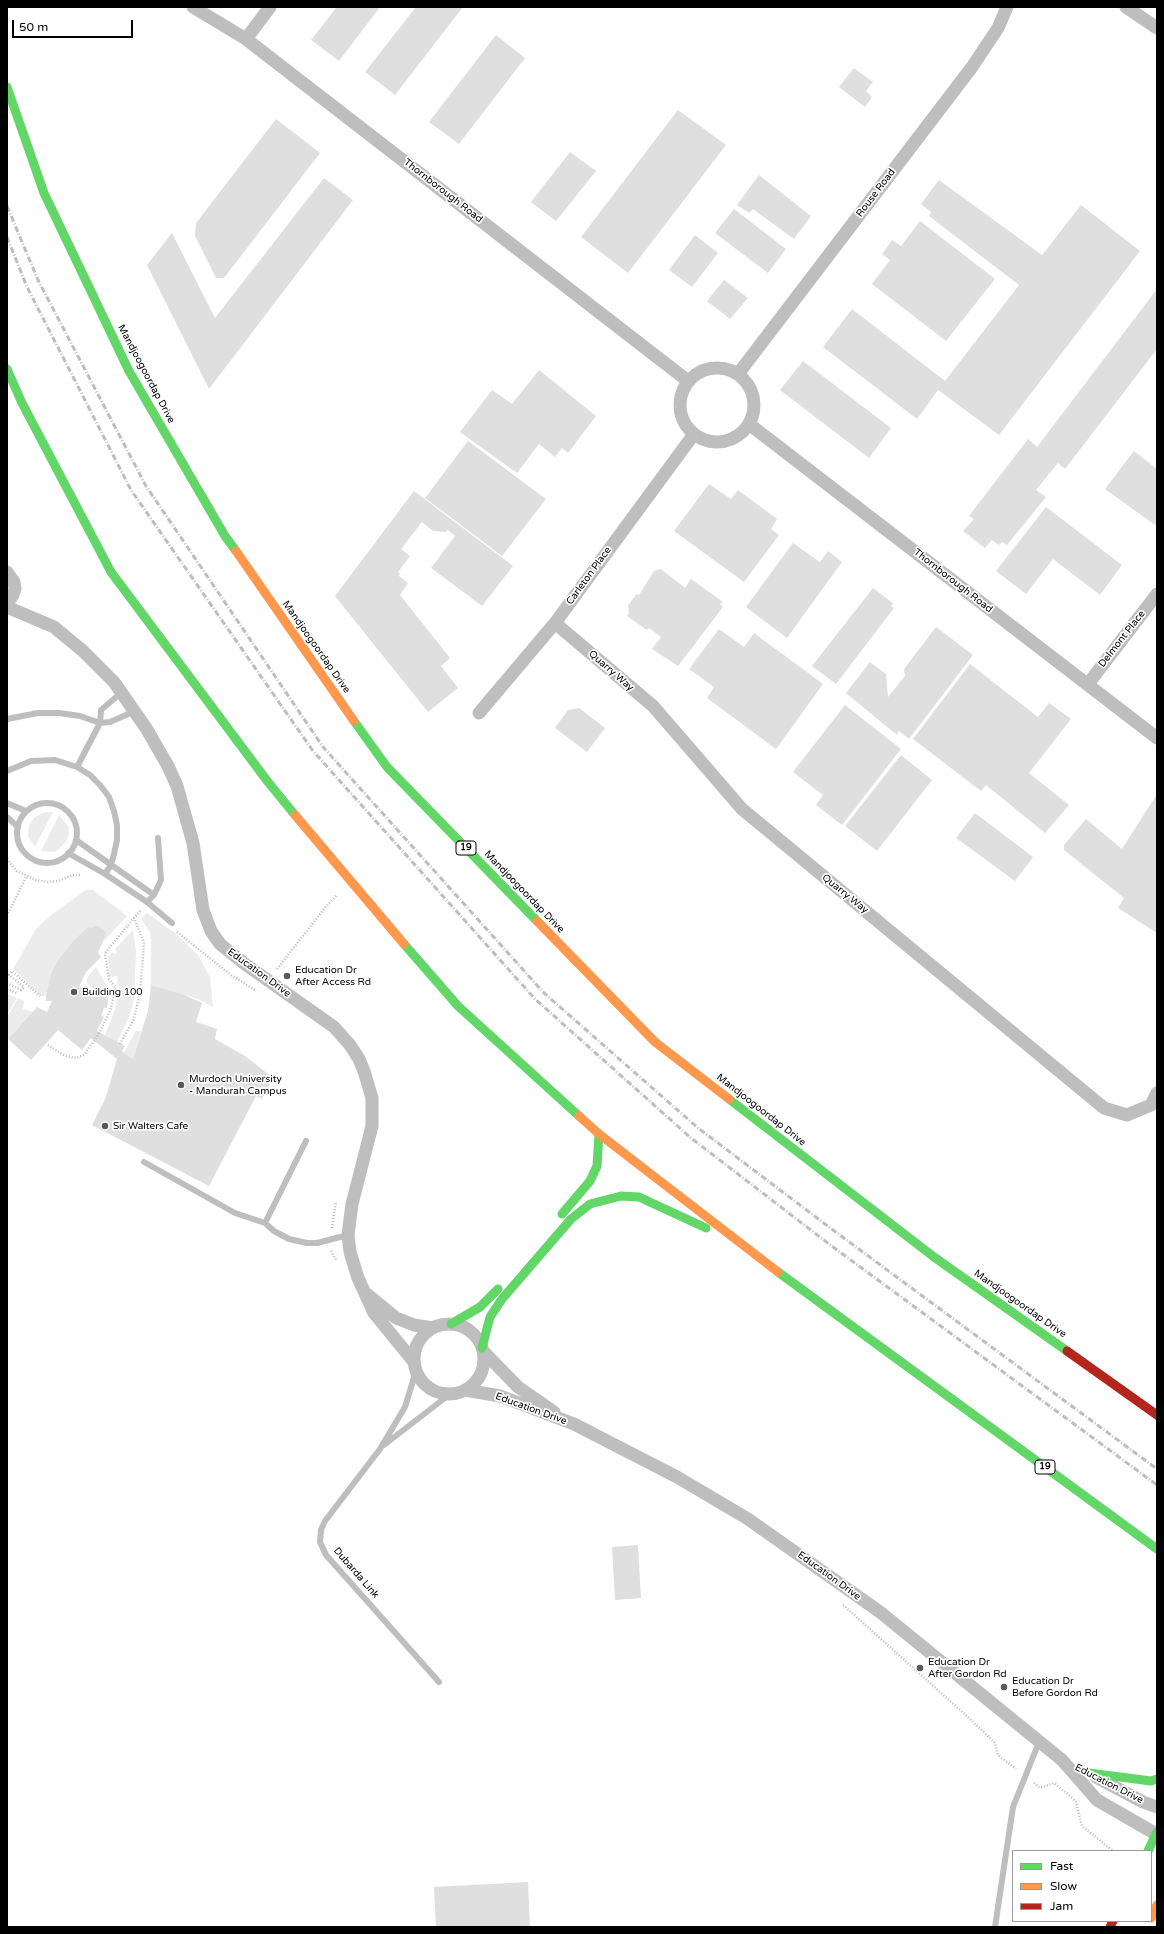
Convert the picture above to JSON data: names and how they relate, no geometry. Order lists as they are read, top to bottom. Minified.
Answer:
{"streets":{"main road":["Mandjoogoordap Drive","19"],"street":["Thornborough Road","Rouse Road","Carleton Place","Delmont Place","Quarry Way","Education Drive"],"lane":["Dubarda Link"]},"crossings":[["Thornborough Road","Rouse Road"],["Thornborough Road","Carleton Place"],["Thornborough Road","Delmont Place"],["Rouse Road","Carleton Place"],["Carleton Place","Quarry Way"],["Education Drive","Dubarda Link"]],"places":["Education Dr After Access Rd","Building 100","Murdoch University - Mandurah Campus","Sir Walters Cafe","Education Dr After Gordon Rd","Education Dr Before Gordon Rd"],"legend":["Fast","Slow","Jam"],"scale_bar":"50 m"}
